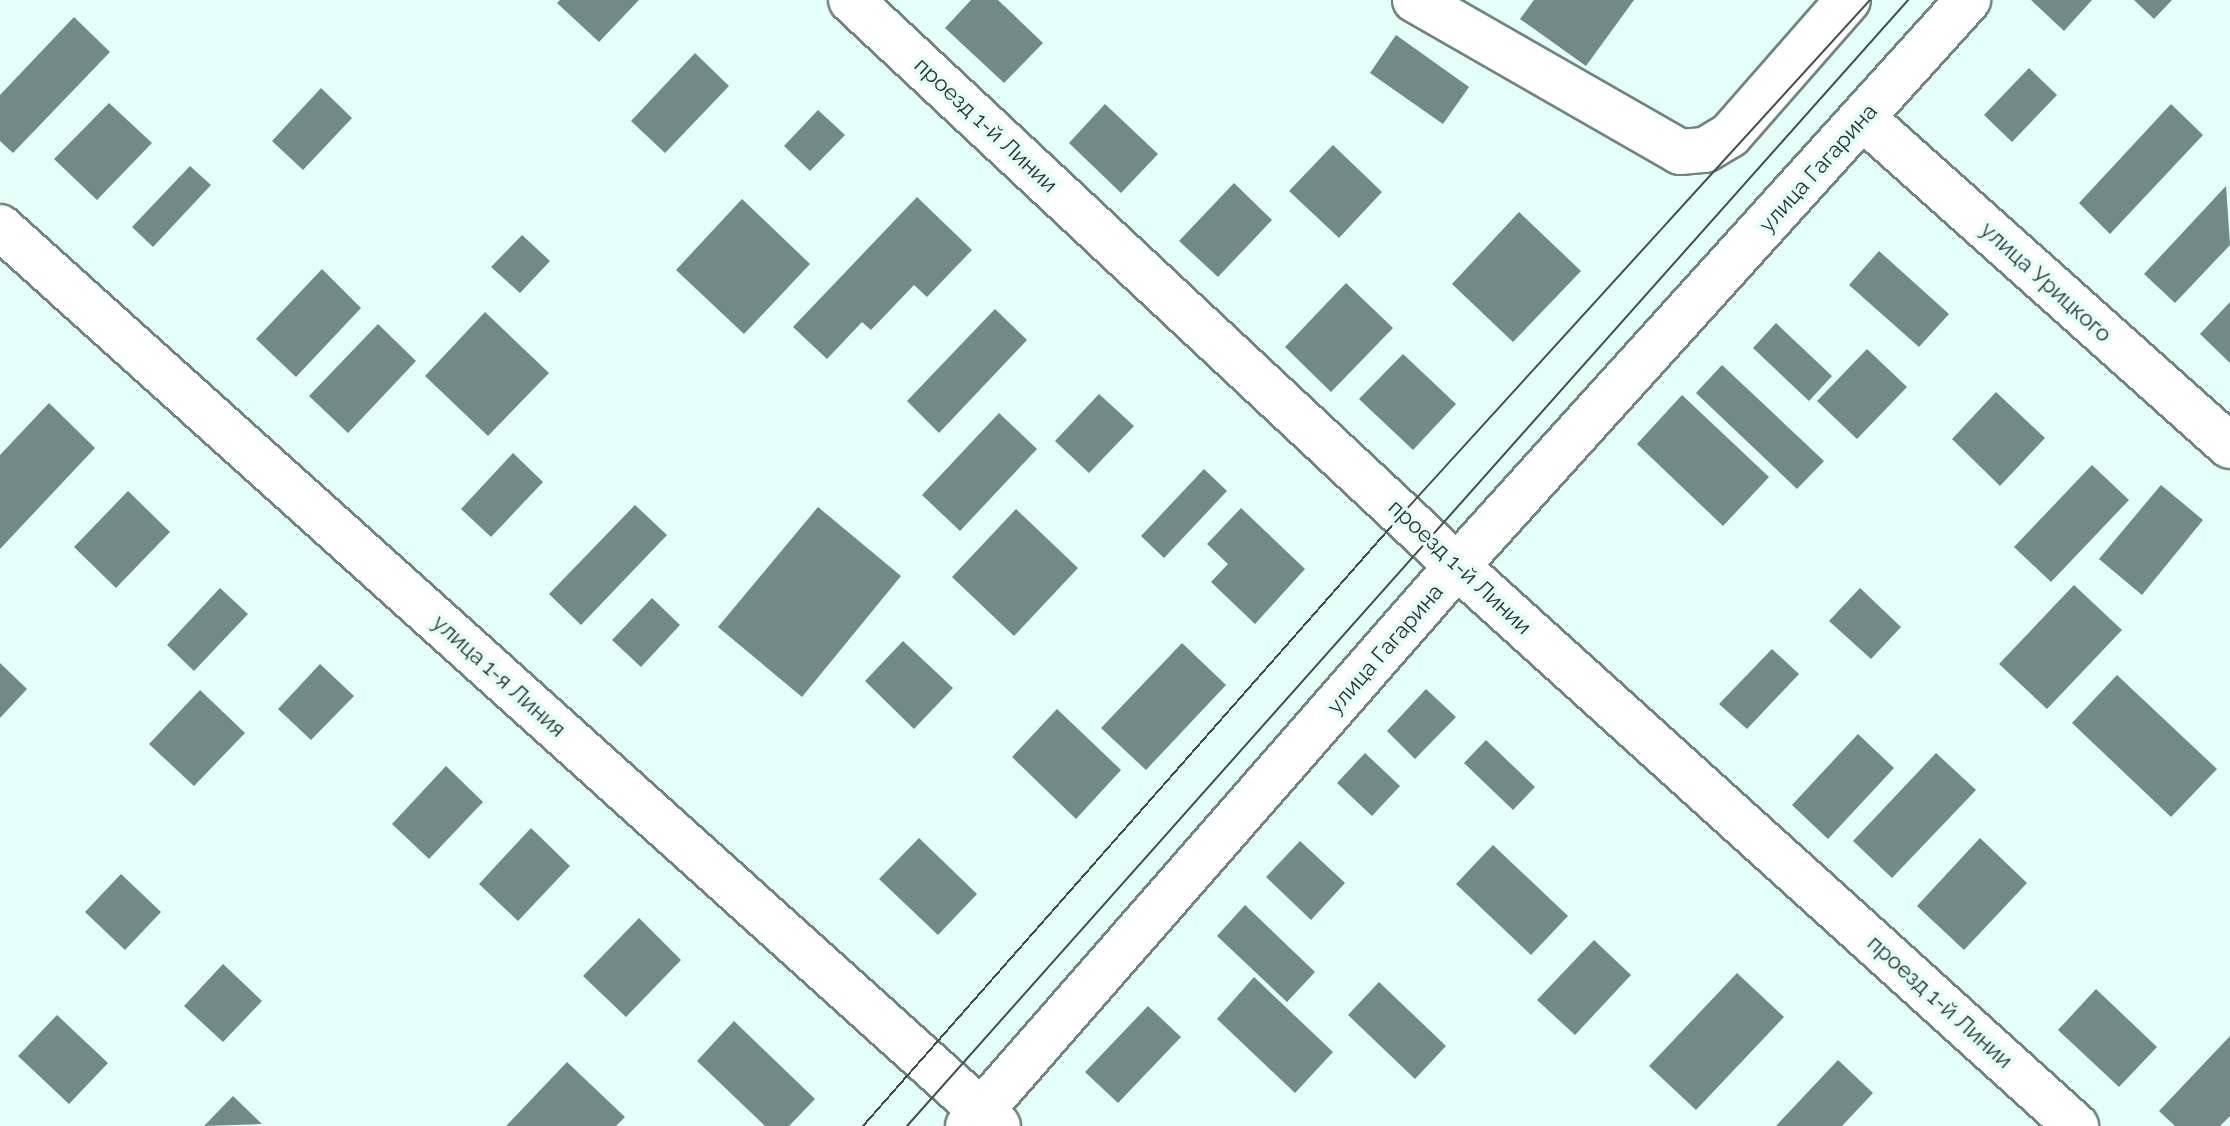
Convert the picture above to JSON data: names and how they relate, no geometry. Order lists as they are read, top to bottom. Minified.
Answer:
{"streets":{"street":["проезд 1-й Линии","улица Гагарина","улица Урицкого","улица 1-я Линия"]},"crossings":[["проезд 1-й Линии","улица Гагарина"],["улица Гагарина","улица Урицкого"],["улица Гагарина","улица 1-я Линия"]]}
